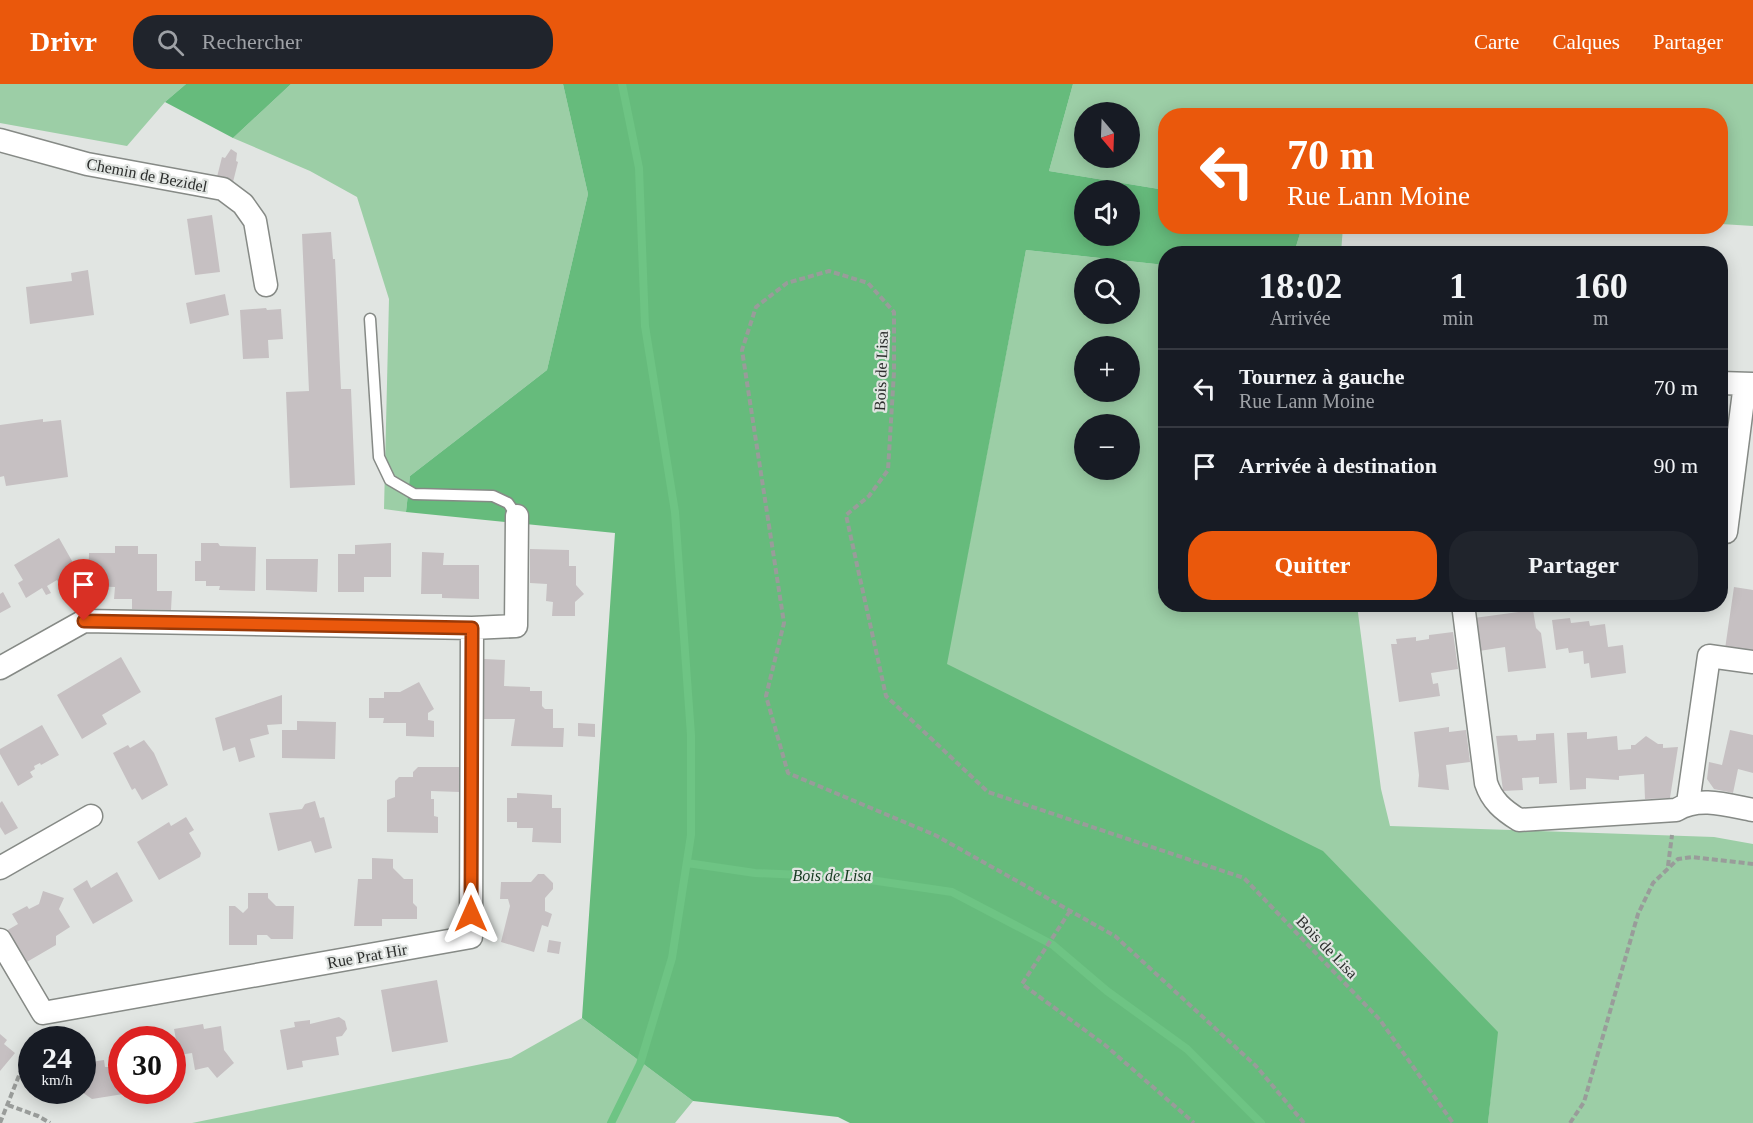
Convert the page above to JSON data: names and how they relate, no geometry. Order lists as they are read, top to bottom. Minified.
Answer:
{"streets":{"street":["Chemin de Bezidel","Rue Prat Hir"],"path":["Bois de Lisa"]},"parks":["Bois de Lisa"],"north":"bottom","page":{"header":"Drivr","search":"Rechercher","nav":["Carte","Calques","Partager"],"map_buttons":["+","−"],"turn":["70 m","Rue Lann Moine"],"eta":["18:02","Arrivée","1","min","160","m"],"list":[{"name":"Tournez à gauche","note":"Rue Lann Moine","value":"70 m"},{"name":"Arrivée à destination","value":"90 m"}],"buttons":["Quitter","Partager"],"speed":"24 km/h","limit":"30"}}
